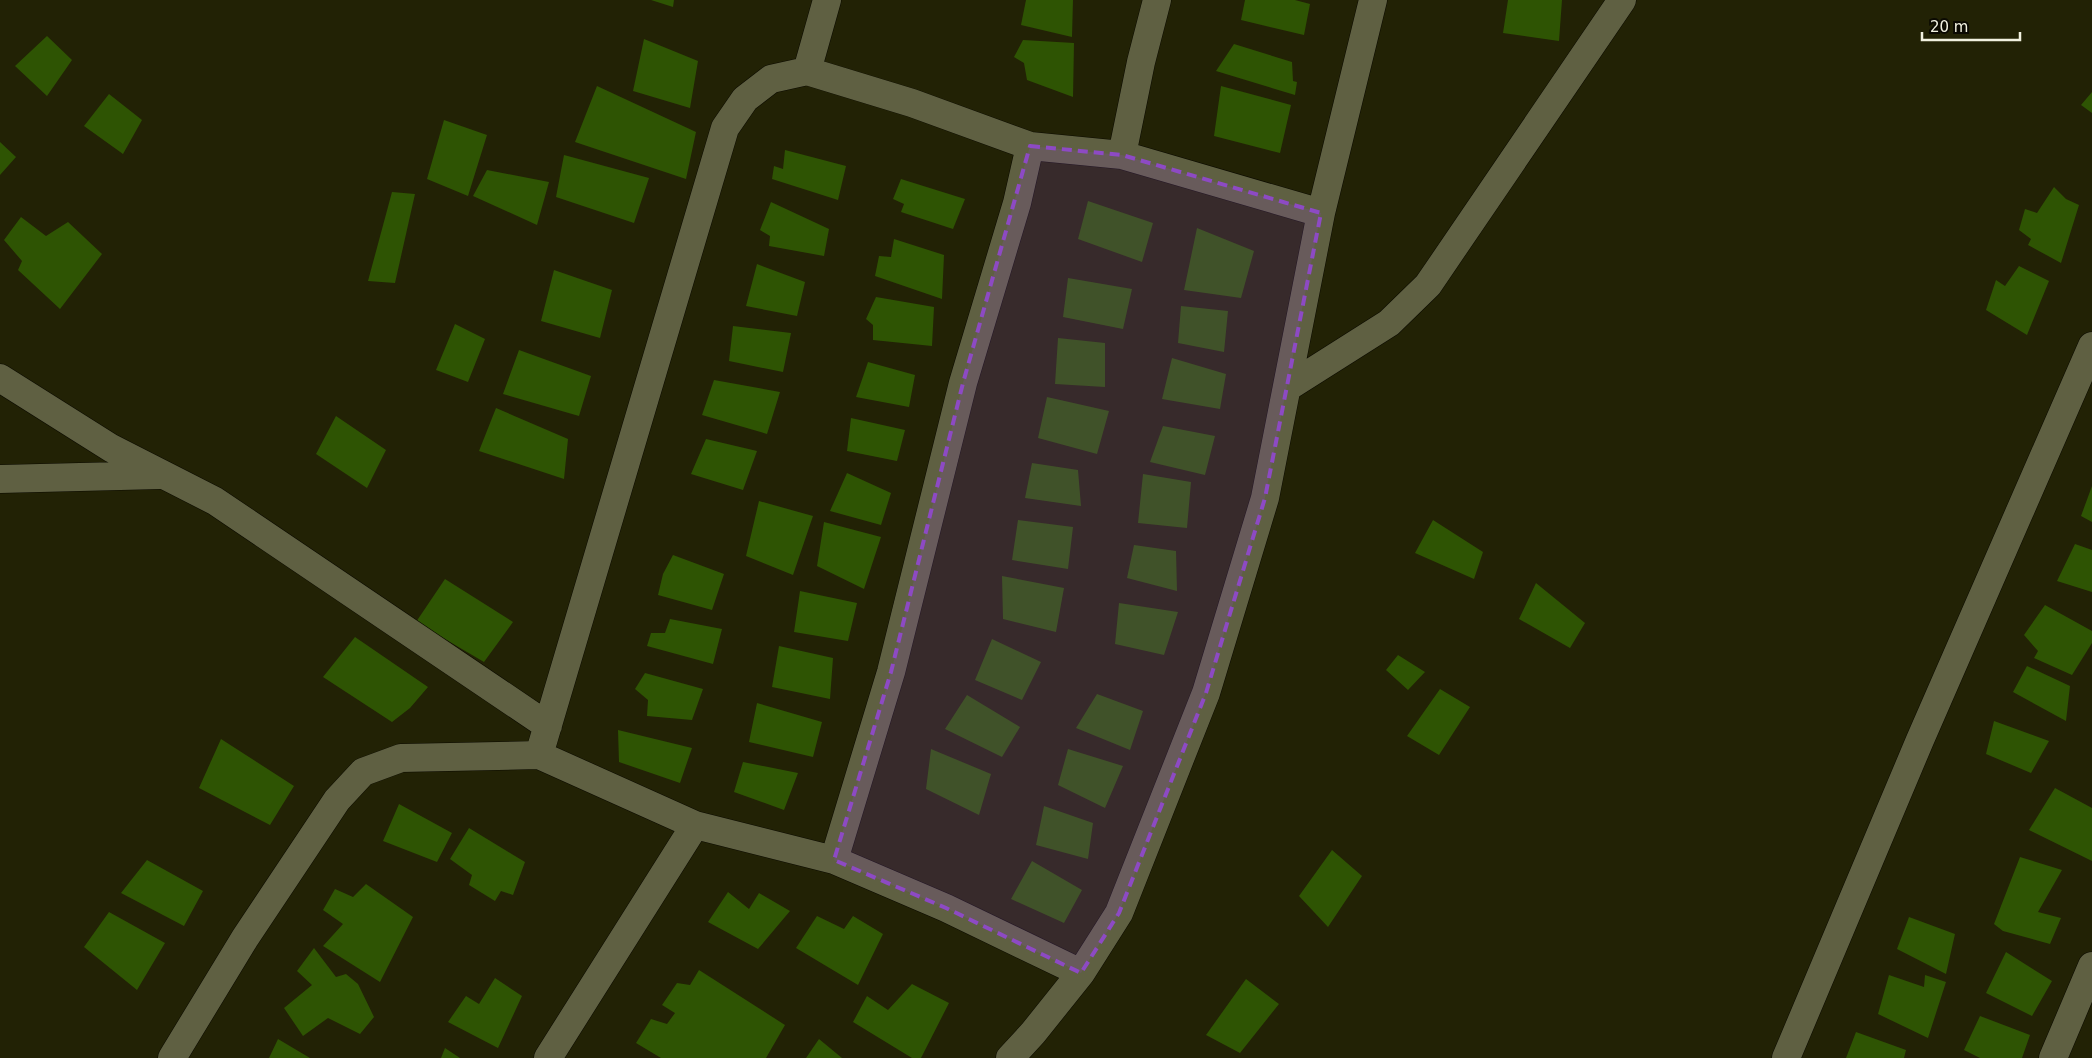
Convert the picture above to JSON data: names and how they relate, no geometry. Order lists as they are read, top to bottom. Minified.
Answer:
{"scale_bar":"20 m"}
